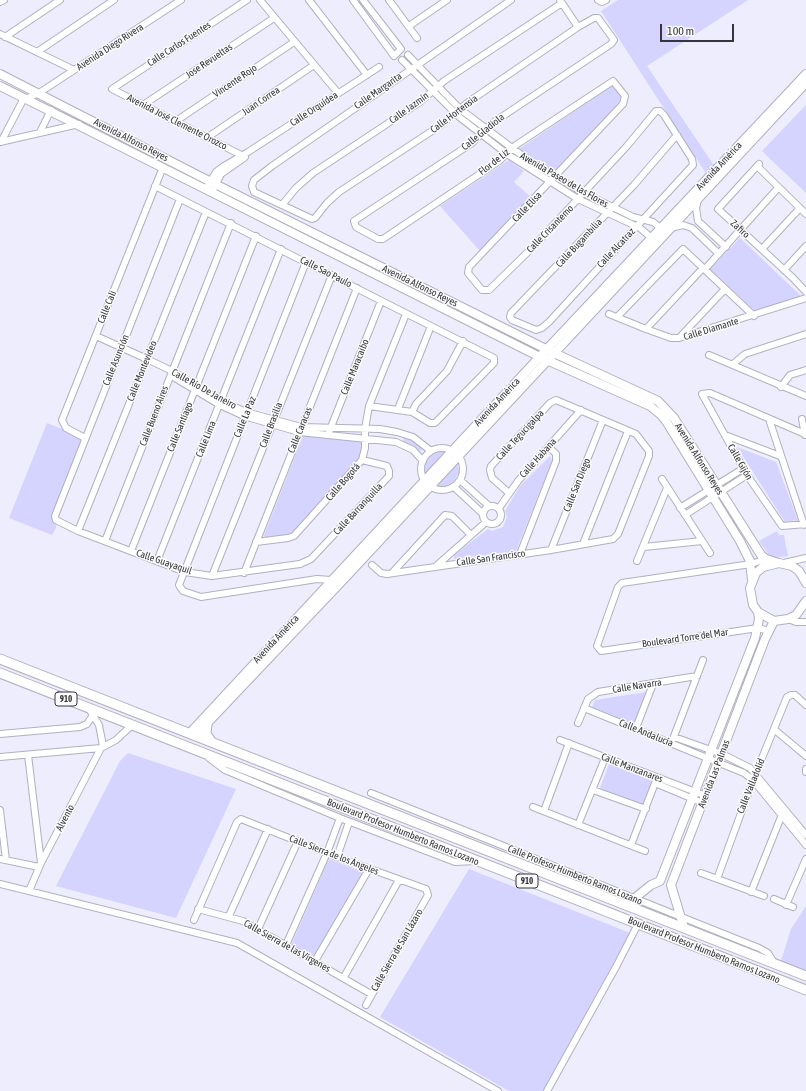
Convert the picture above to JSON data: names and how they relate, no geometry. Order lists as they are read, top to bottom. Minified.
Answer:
{"streets":{"main road":["910","Boulevard Profesor Humberto Ramos Lozano"],"street":["Calle Carlos Fuentes","Avenida Diego Rivera","Jose Revueltas","Vincente Rojo","Calle Margarita","Juan Correa","Calle Jazmín","Calle Orquídea","Calle Hortensia","Avenida José Clemente Orozco","Calle Gladiola","Avenida Alfonso Reyes","Flor de Liz","Avenida América","Avenida Paseo de las Flores","Calle Elisa","Calle Crisantemo","Zafiro","Calle Bugambilia","Calle Alcatraz","Calle Sao Paulo","Calle Cali","Calle Diamante","Calle Asunción","Calle Maracaibo","Calle Montevideo","Calle Río De Janeiro","Calle Bueno Aires","Calle La Paz","Calle Brasilia","Calle Santiago","Calle Caracas","Calle Tegucigalpa","Calle Lima","Calle Habana","Calle Gijón","Calle Bogotá","Calle San Diego","Calle Barranquilla","Calle San Francisco","Calle Guayaquil","Boulevard Torre del Mar","Calle Navarra","Calle Andalucía","Calle Manzanares","Avenida Las Palmas","Calle Valladolid","Alvento","Calle Sierra de los Ángeles","Calle Profesor Humberto Ramos Lozano","Calle Sierra de las Vírgenes","Calle Sierra de San Lázaro"]},"crossings":[["Calle Carlos Fuentes","Avenida José Clemente Orozco"],["Avenida Diego Rivera","Avenida Alfonso Reyes"],["Jose Revueltas","Avenida José Clemente Orozco"],["Vincente Rojo","Avenida José Clemente Orozco"],["Calle Margarita","Calle Jazmín"],["Calle Margarita","Calle Hortensia"],["Calle Margarita","Avenida Paseo de las Flores"],["Juan Correa","Avenida José Clemente Orozco"],["Calle Jazmín","Calle Hortensia"],["Calle Jazmín","Avenida Paseo de las Flores"],["Calle Orquídea","Avenida José Clemente Orozco"],["Calle Orquídea","Avenida Alfonso Reyes"],["Calle Hortensia","Calle Gladiola"],["Calle Hortensia","Avenida Paseo de las Flores"],["Calle Gladiola","Flor de Liz"],["Calle Gladiola","Avenida Paseo de las Flores"],["Avenida Alfonso Reyes","Avenida América"],["Avenida Alfonso Reyes","Calle Cali"],["Avenida Alfonso Reyes","Boulevard Torre del Mar"],["Avenida Alfonso Reyes","Avenida Las Palmas"],["Flor de Liz","Avenida Paseo de las Flores"],["Flor de Liz","Calle Elisa"],["Avenida América","Avenida Paseo de las Flores"],["Avenida América","Calle La Paz"],["Avenida América","Boulevard Profesor Humberto Ramos Lozano"],["Avenida Paseo de las Flores","Calle Elisa"],["Avenida Paseo de las Flores","Calle Crisantemo"],["Avenida Paseo de las Flores","Calle Bugambilia"],["Avenida Paseo de las Flores","Calle Alcatraz"],["Calle Elisa","Calle Crisantemo"],["Calle Crisantemo","Calle Bugambilia"],["Calle Crisantemo","Calle Alcatraz"],["Calle Bugambilia","Calle Alcatraz"],["Calle Sao Paulo","Calle Cali"],["Calle Sao Paulo","Calle Asunción"],["Calle Sao Paulo","Calle Maracaibo"],["Calle Sao Paulo","Calle Montevideo"],["Calle Sao Paulo","Calle Bueno Aires"],["Calle Sao Paulo","Calle La Paz"],["Calle Sao Paulo","Calle Brasilia"],["Calle Sao Paulo","Calle Santiago"],["Calle Sao Paulo","Calle Caracas"],["Calle Sao Paulo","Calle Lima"],["Calle Sao Paulo","Calle Bogotá"],["Calle Cali","Calle Asunción"],["Calle Cali","Calle Río De Janeiro"],["Calle Asunción","Calle Río De Janeiro"],["Calle Asunción","Calle Guayaquil"],["Calle Maracaibo","Calle Río De Janeiro"],["Calle Montevideo","Calle Río De Janeiro"],["Calle Montevideo","Calle Guayaquil"],["Calle Río De Janeiro","Calle Bueno Aires"],["Calle Río De Janeiro","Calle La Paz"],["Calle Río De Janeiro","Calle Brasilia"],["Calle Río De Janeiro","Calle Santiago"],["Calle Río De Janeiro","Calle Caracas"],["Calle Río De Janeiro","Calle Lima"],["Calle Río De Janeiro","Calle Bogotá"],["Calle Bueno Aires","Calle Guayaquil"],["Calle La Paz","Calle Guayaquil"],["Calle Brasilia","Calle Guayaquil"],["Calle Santiago","Calle Guayaquil"],["Calle Caracas","Calle Bogotá"],["Calle Caracas","Calle Guayaquil"],["Calle Tegucigalpa","Calle Habana"],["Calle Lima","Calle Guayaquil"],["Calle Bogotá","Calle Barranquilla"],["Calle San Diego","Calle San Francisco"],["Calle Barranquilla","Calle Guayaquil"],["Boulevard Torre del Mar","Avenida Las Palmas"],["Calle Navarra","Calle Andalucía"],["Calle Andalucía","Avenida Las Palmas"],["Calle Manzanares","Avenida Las Palmas"],["Boulevard Profesor Humberto Ramos Lozano","Calle Profesor Humberto Ramos Lozano"],["Calle Sierra de los Ángeles","Calle Sierra de las Vírgenes"],["Calle Sierra de los Ángeles","Calle Sierra de San Lázaro"],["Calle Sierra de las Vírgenes","Calle Sierra de San Lázaro"]],"scale_bar":"100 m"}
